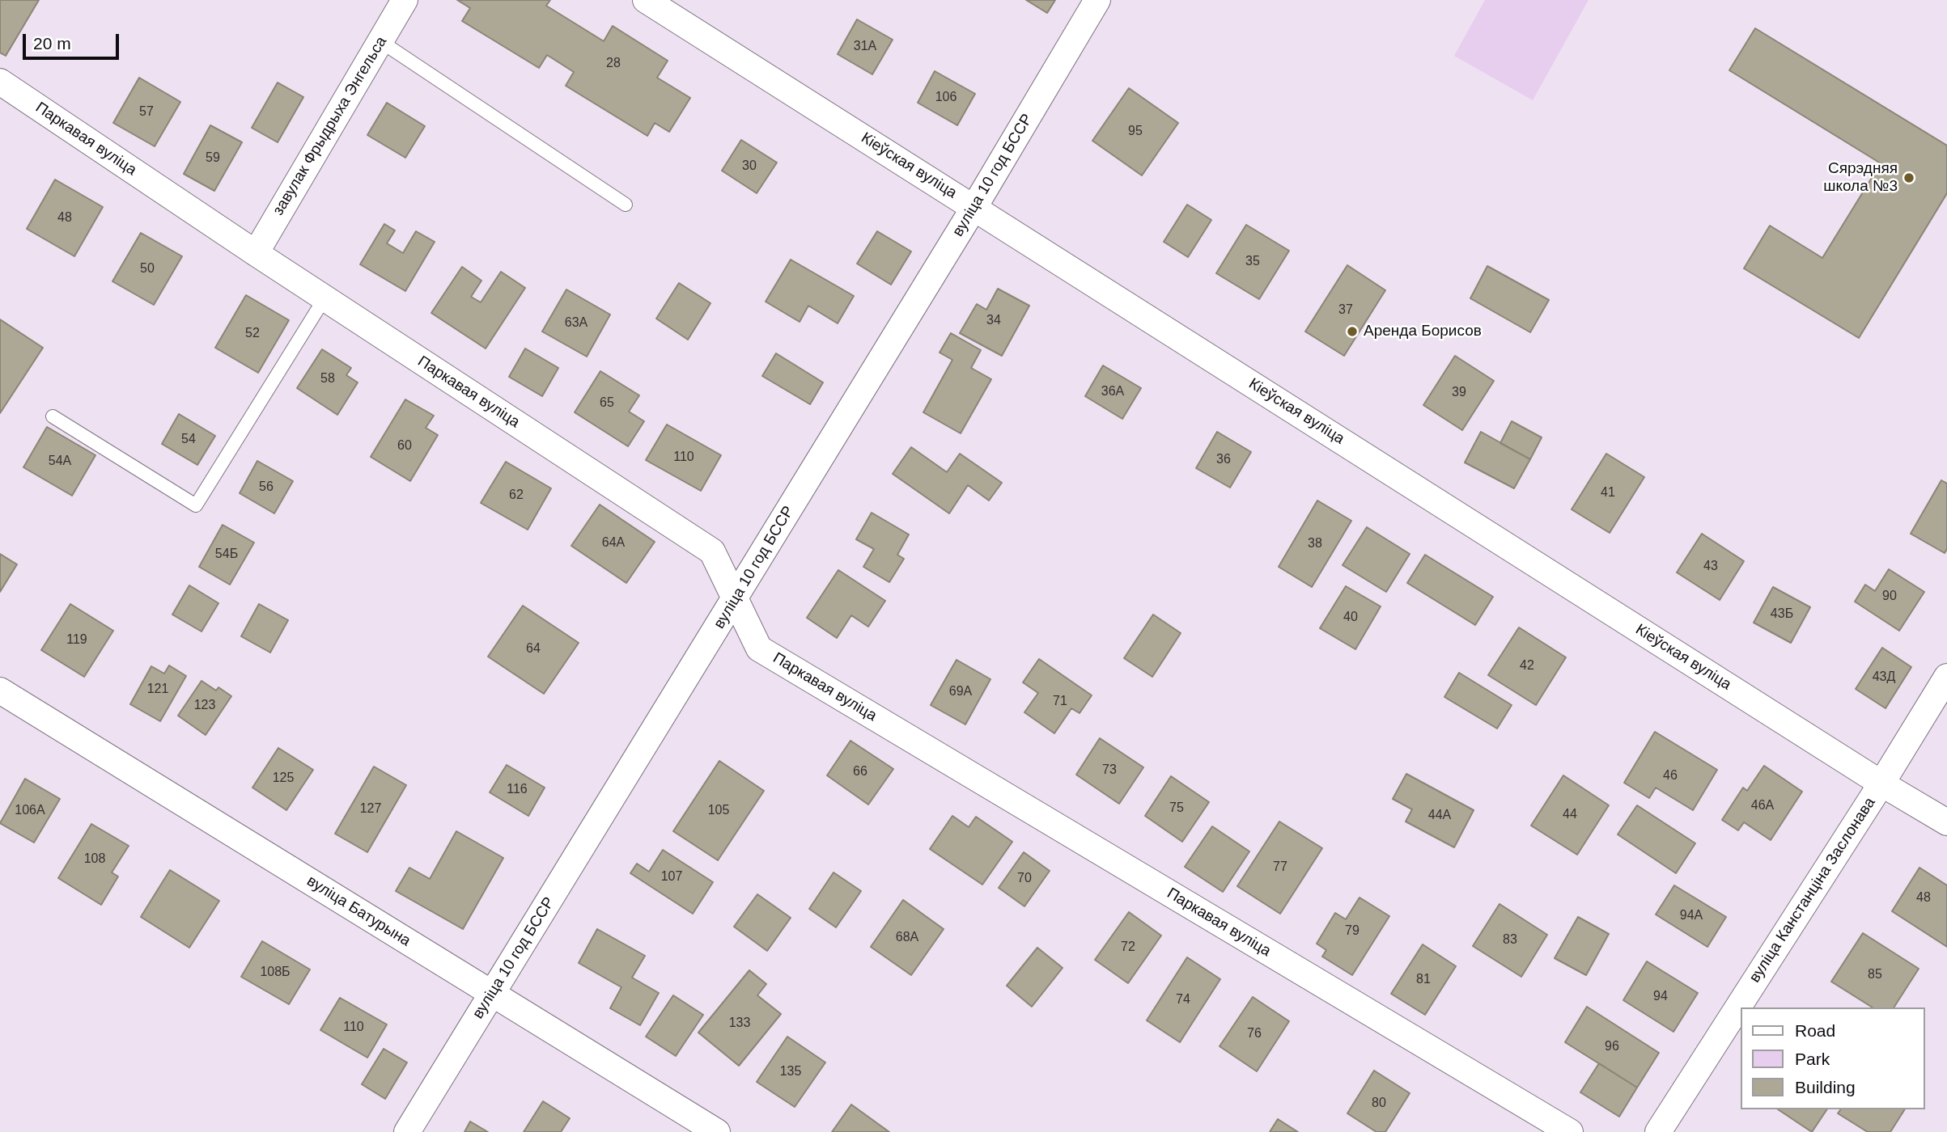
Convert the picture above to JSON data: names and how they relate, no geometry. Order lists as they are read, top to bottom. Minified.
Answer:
{"streets":{"street":["завулак Фрыдрыха Энгельса","Паркавая вуліца","Кіеўская вуліца","вуліца 10 год БССР","вуліца Канстанціна Заслонава","вуліца Батурына"]},"crossings":[["завулак Фрыдрыха Энгельса","Паркавая вуліца"],["Паркавая вуліца","вуліца 10 год БССР"],["Кіеўская вуліца","вуліца 10 год БССР"],["Кіеўская вуліца","вуліца Канстанціна Заслонава"],["вуліца 10 год БССР","вуліца Батурына"]],"places":["Сярэдняя школа №3","Аренда Борисов"],"house_numbers":["31А","28","106","57","95","59","30","48","35","50","37","34","63А","52","58","36А","39","65","54","60","110","36","54А","56","41","62","64А","38","54Б","43","90","43Б","40","119","64","42","43Д","121","69А","71","123","73","66","46","125","116","46А","75","127","106А","105","44","44А","108","77","107","70","48","94А","79","68А","83","72","108Б","85","81","94","74","133","110","76","96","135","80"],"legend":["Road","Park","Building"],"scale_bar":"20 m"}
